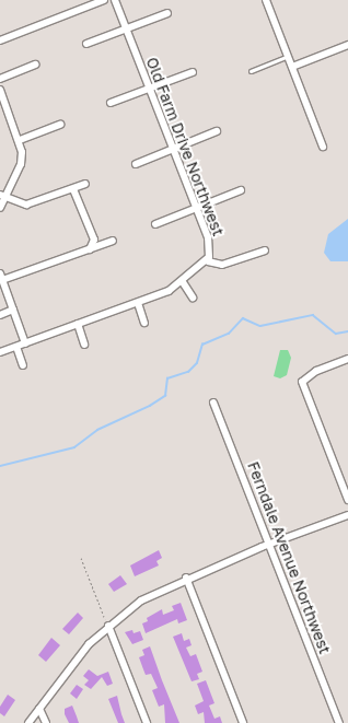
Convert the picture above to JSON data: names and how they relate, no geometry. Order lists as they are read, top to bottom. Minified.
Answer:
{"streets":{"street":["Old Farm Drive Northwest","Ferndale Avenue Northwest"]}}
